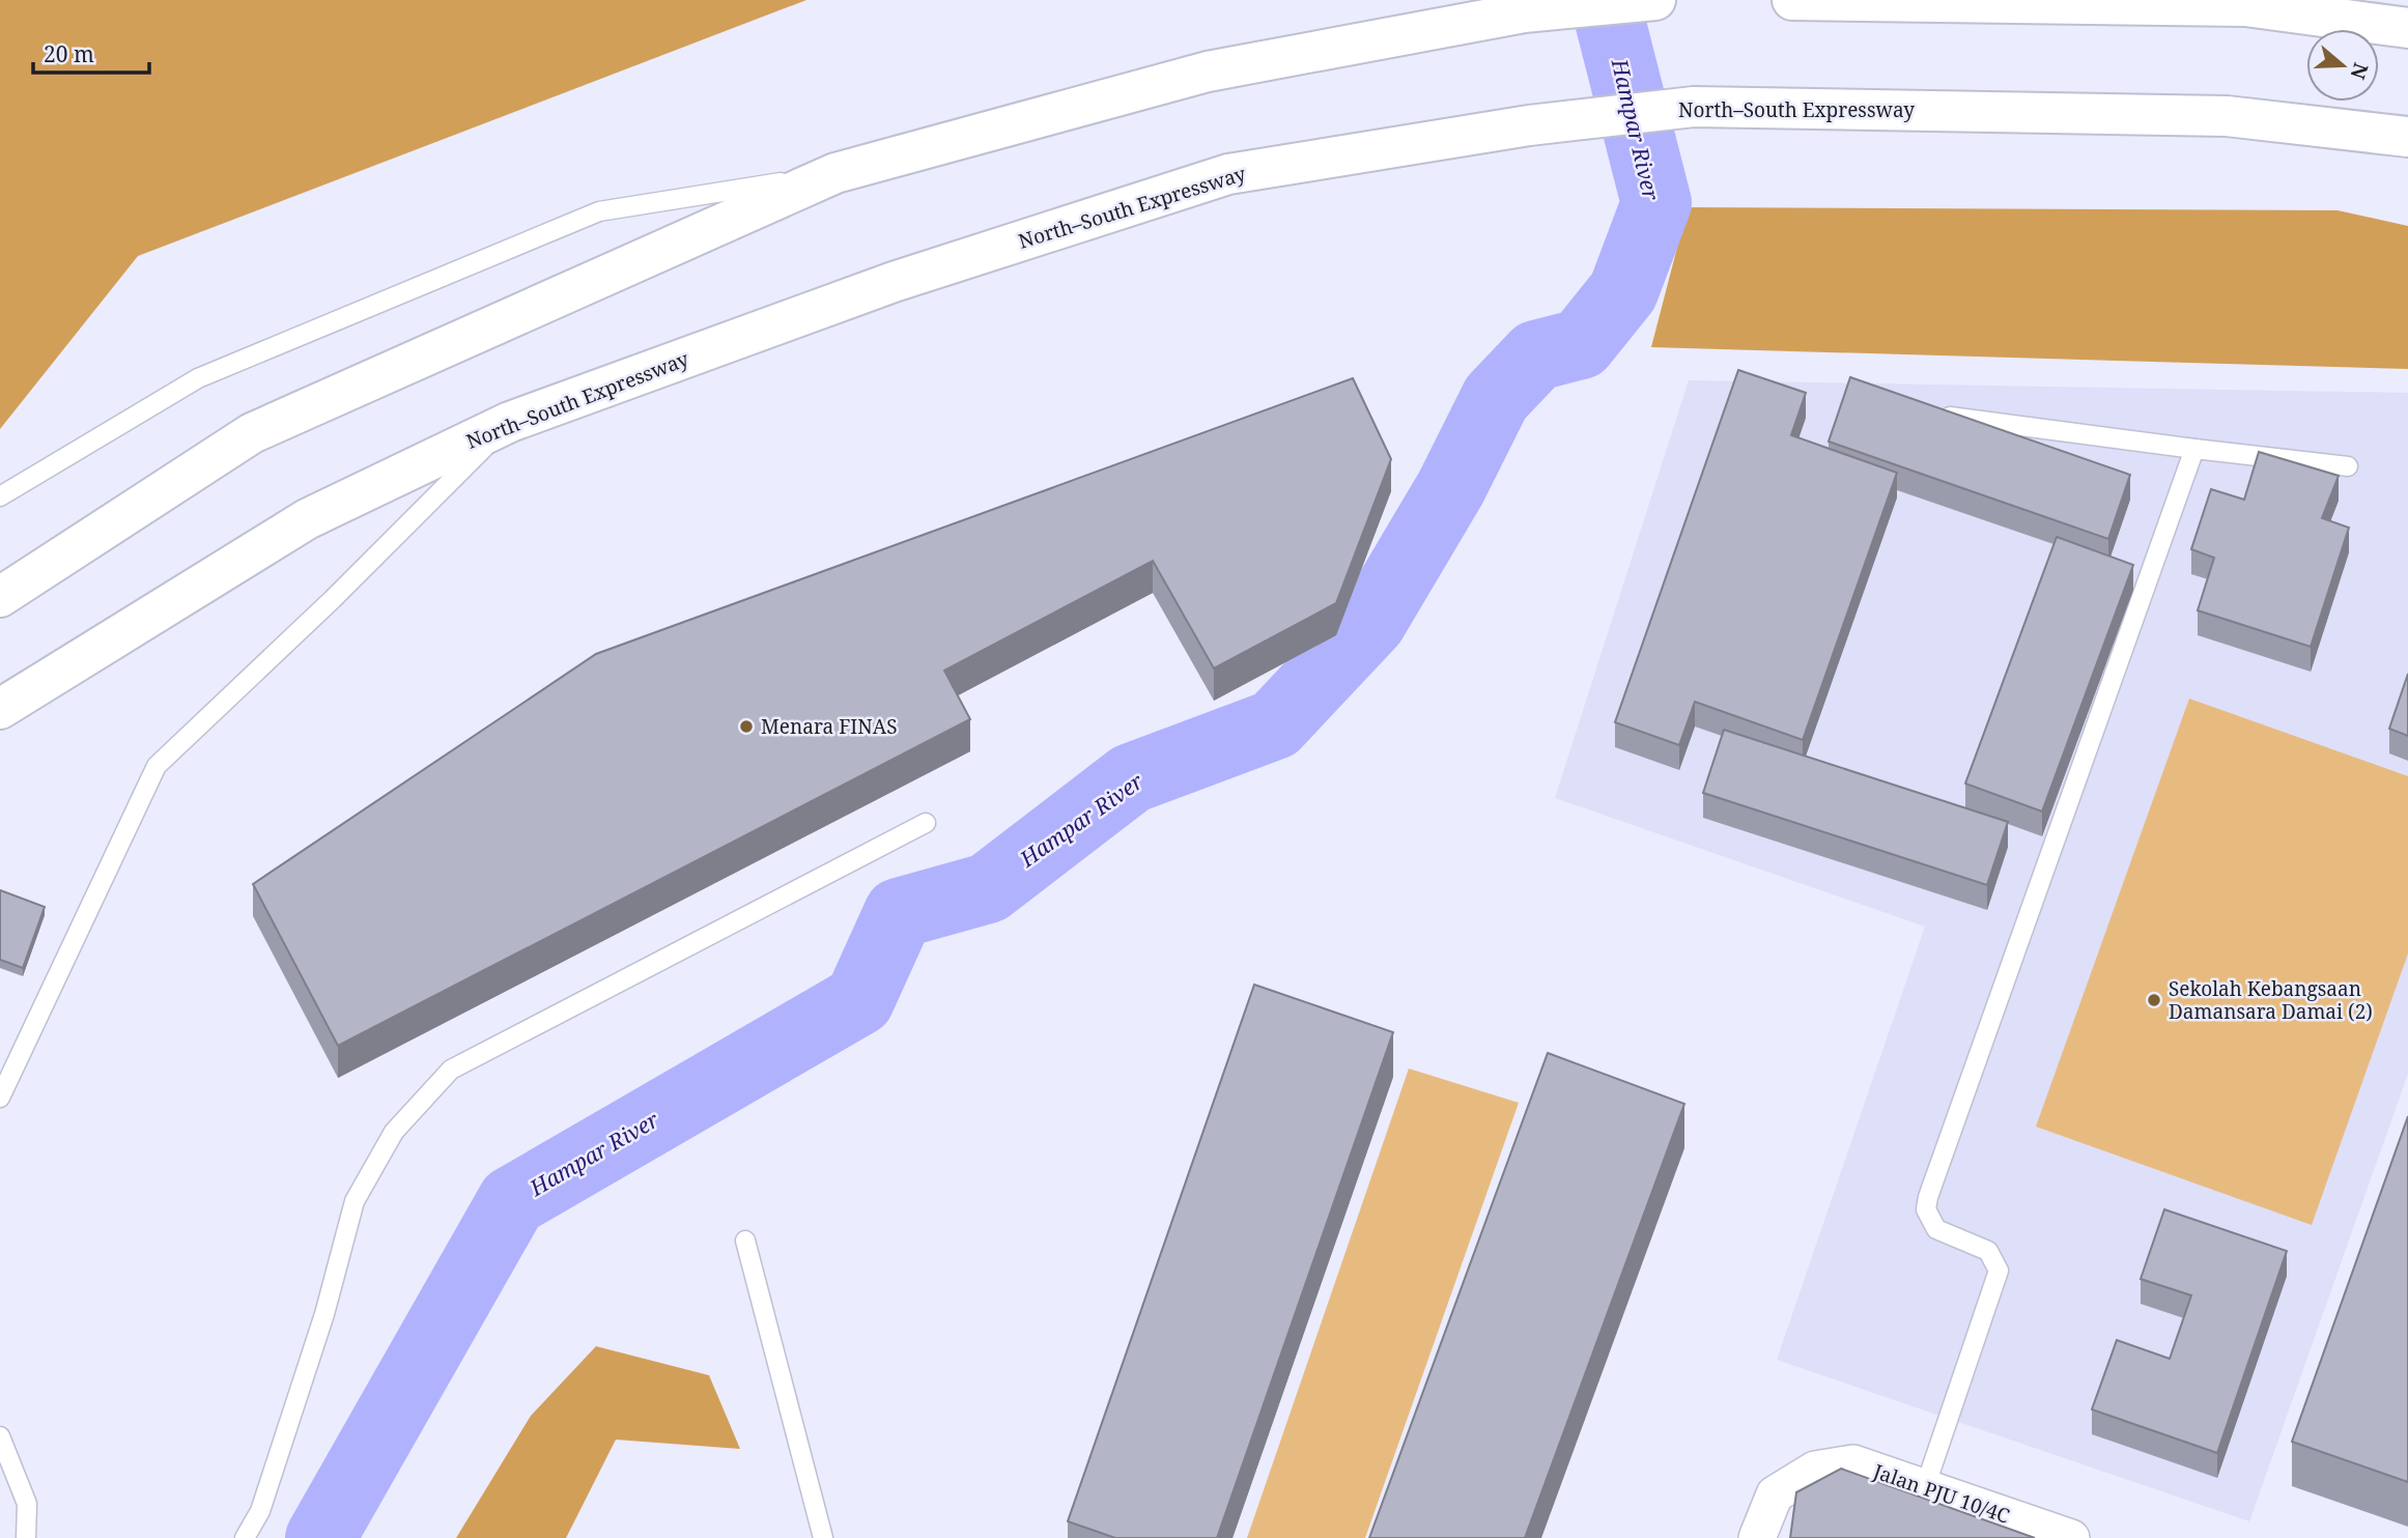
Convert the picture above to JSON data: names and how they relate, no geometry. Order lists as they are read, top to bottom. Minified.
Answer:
{"streets":{"highway":["North–South Expressway"],"street":["Jalan PJU 10/4C"]},"water":["Hampar River"],"places":["Menara FINAS","Sekolah Kebangsaan Damansara Damai (2)"],"scale_bar":"20 m","north":"right"}
